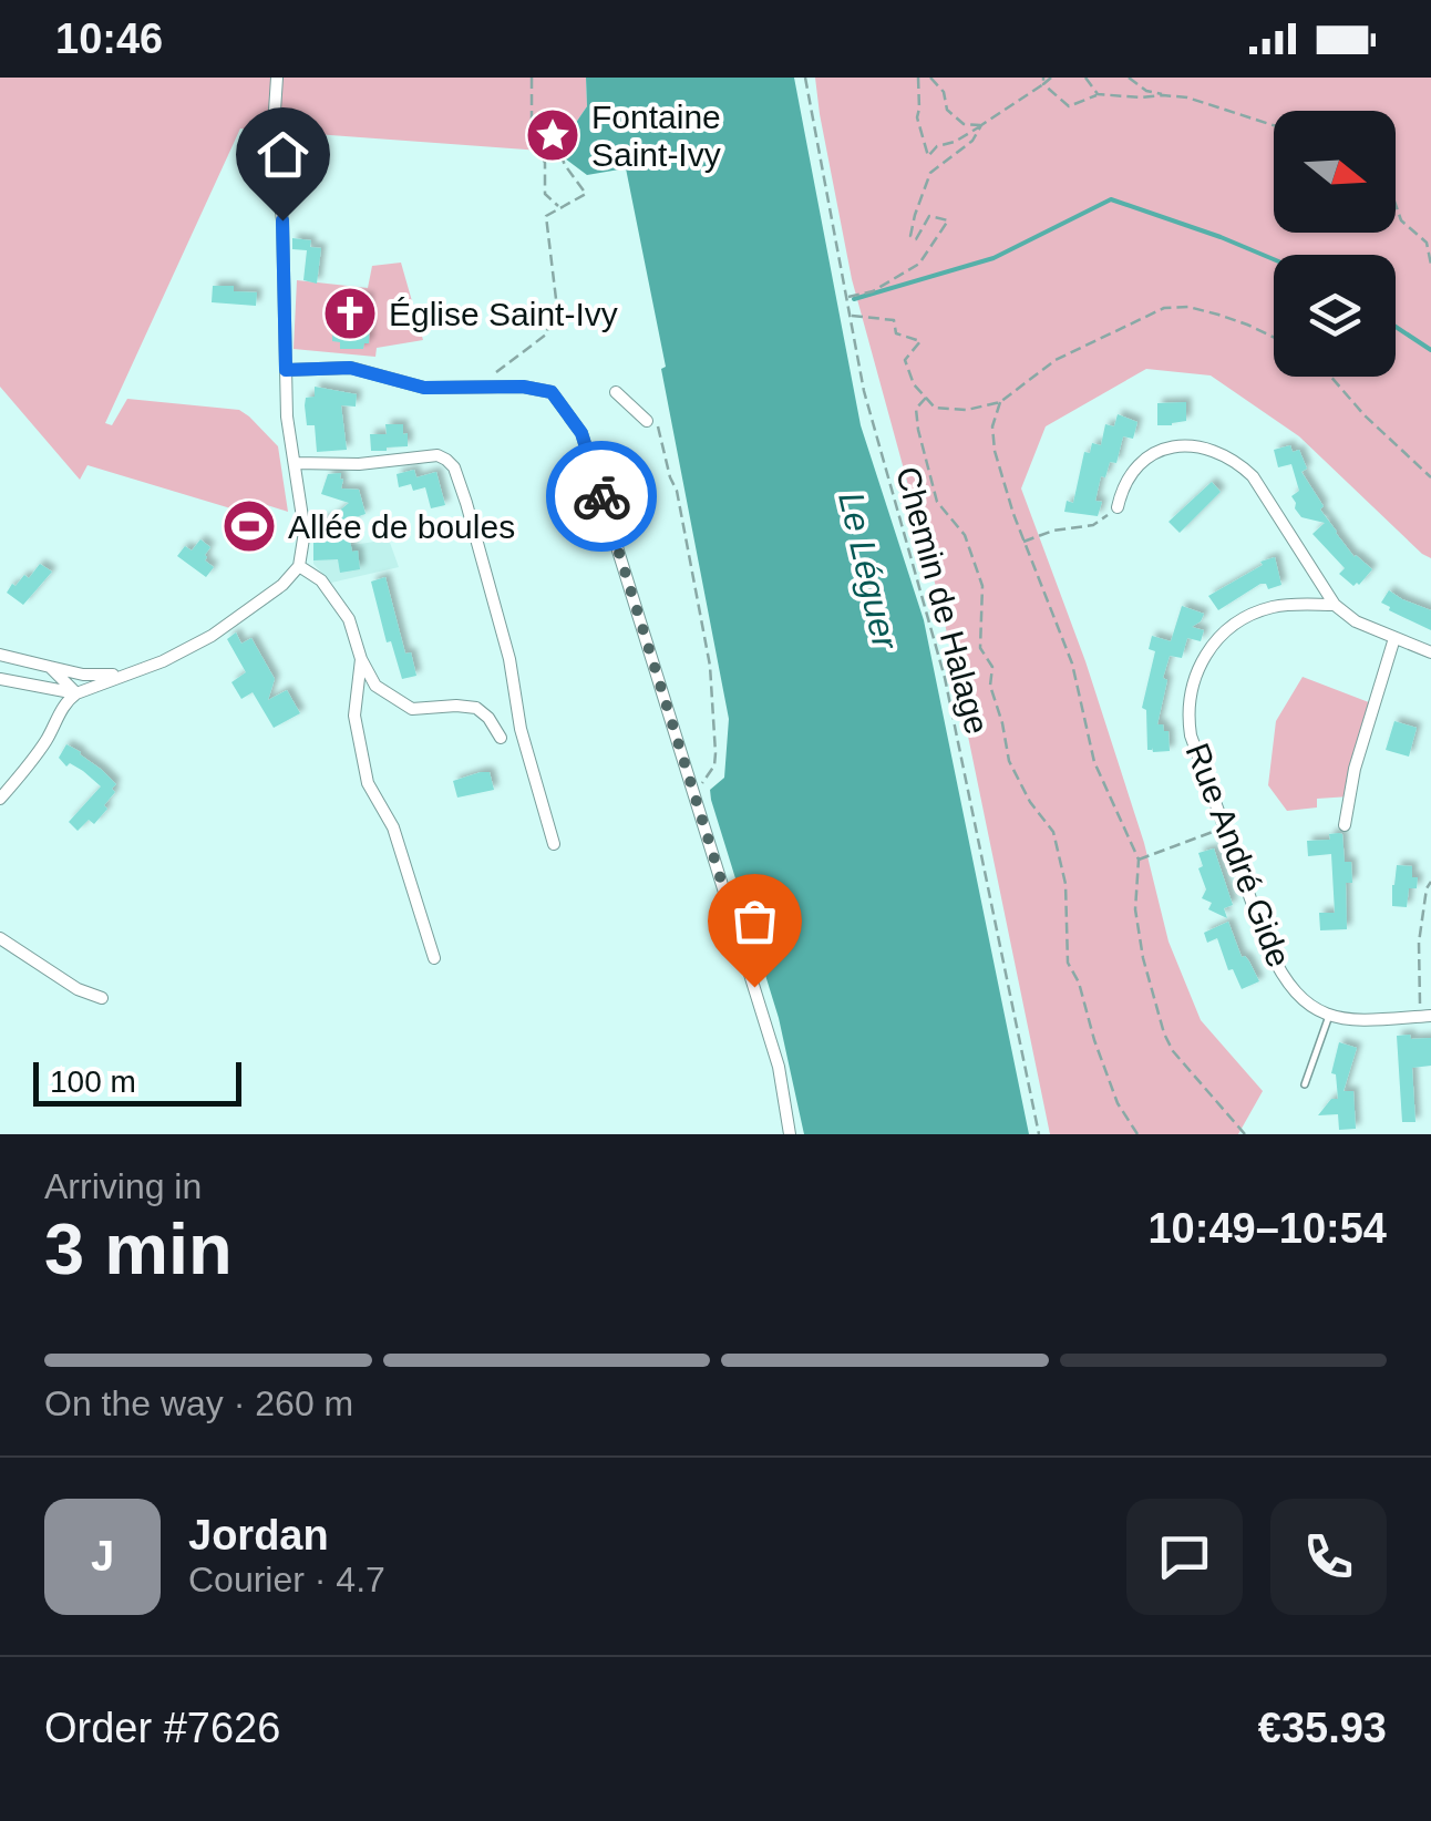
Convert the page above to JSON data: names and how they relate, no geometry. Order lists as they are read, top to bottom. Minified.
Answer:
{"streets":{"street":["Rue André Gide"],"path":["Chemin de Halage"]},"water":["Le Léguer"],"places":{"place":["Fontaine Saint-Ivy"],"church":["Église Saint-Ivy"],"sports":["Allée de boules"]},"scale_bar":"100 m","north":"right","page":{"status":"10:46","scale":"100 m","heading":["3 min","Arriving in","10:49–10:54"],"panel":["Jordan","Courier · 4.7","Order #7626","€35.93"],"bar":"On the way · 260 m","round":"J"}}
